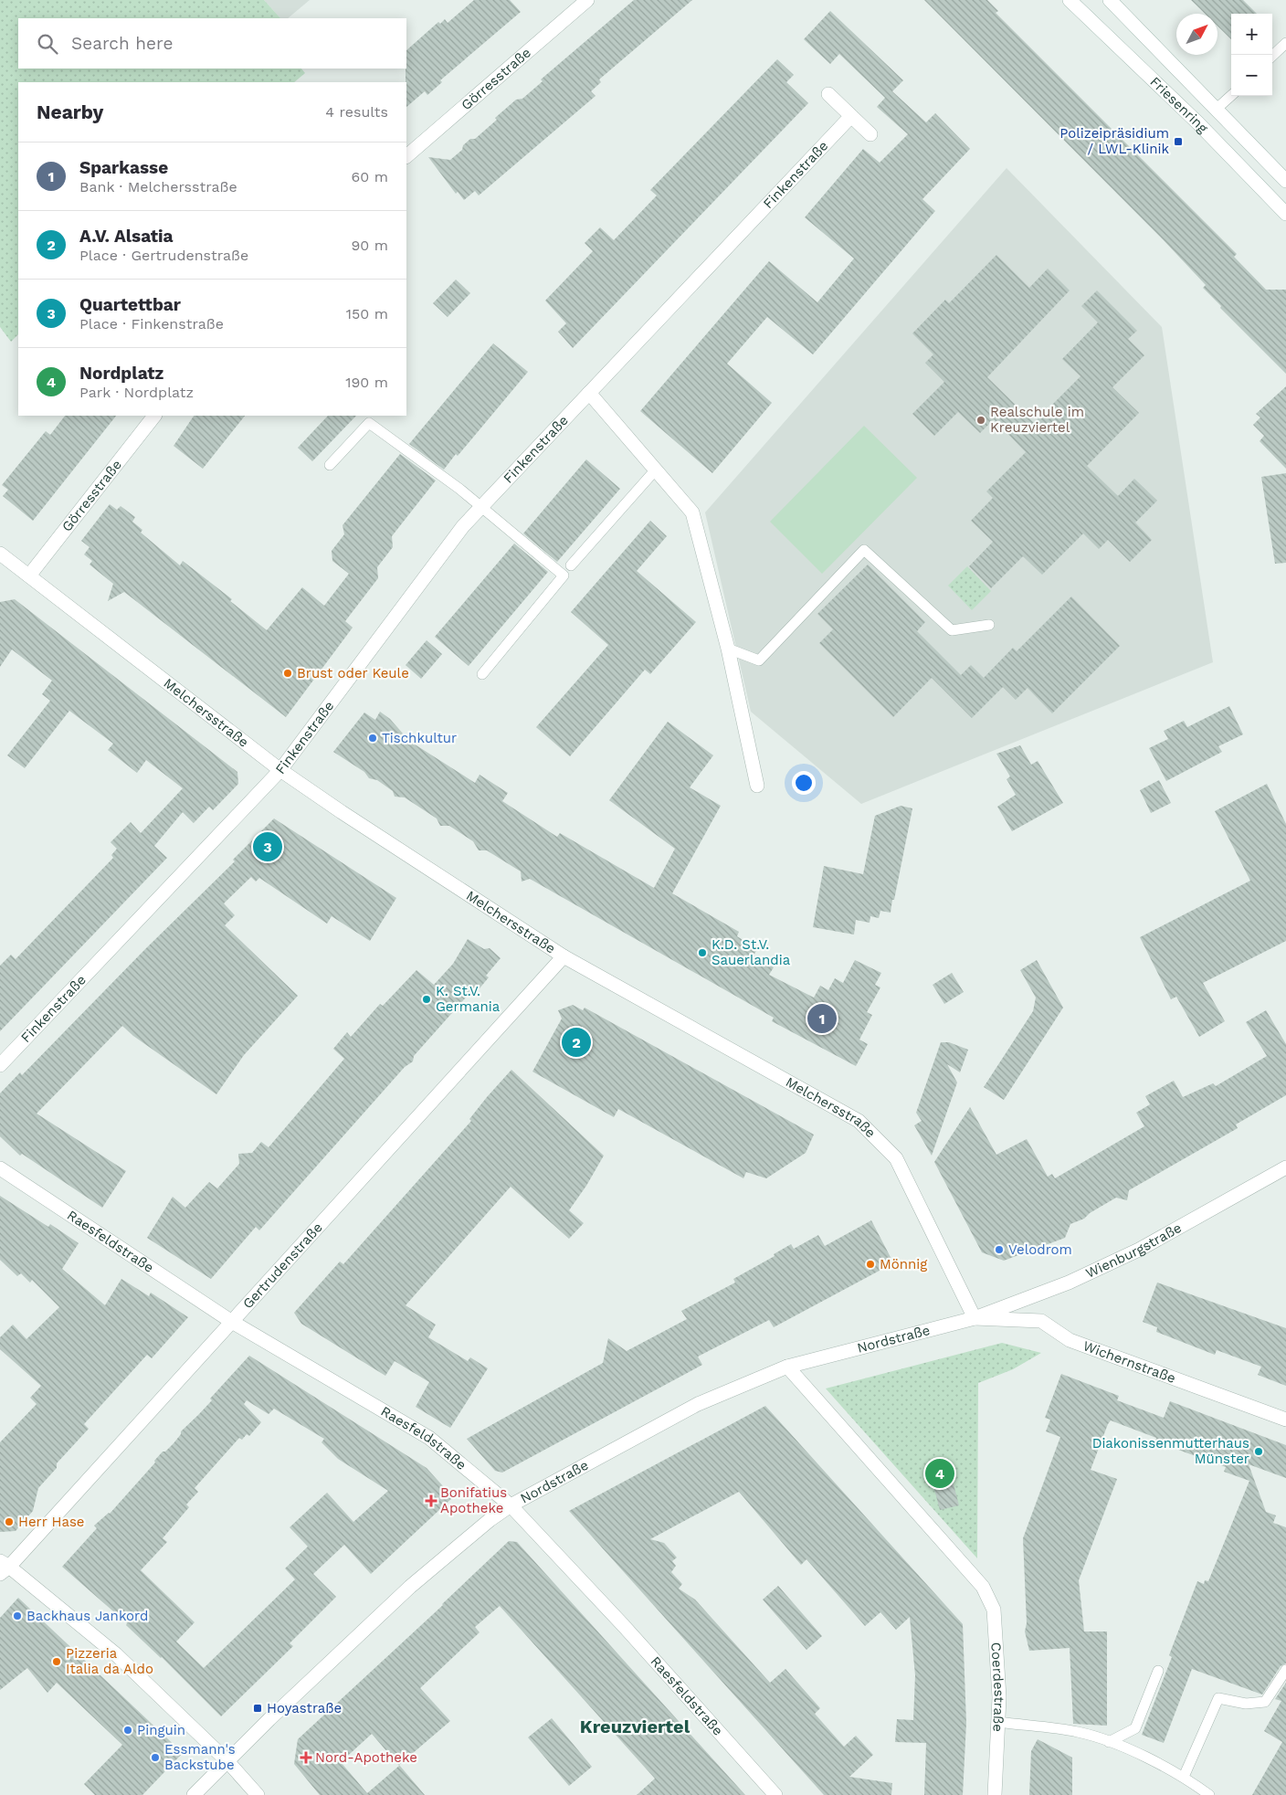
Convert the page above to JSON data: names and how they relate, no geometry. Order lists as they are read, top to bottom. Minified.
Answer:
{"streets":{"street":["Görresstraße","Friesenring","Finkenstraße","Melchersstraße","Raesfeldstraße","Wienburgstraße","Gertrudenstraße","Nordstraße","Wichernstraße","Coerdestraße"]},"crossings":[["Görresstraße","Melchersstraße"],["Finkenstraße","Melchersstraße"],["Melchersstraße","Wienburgstraße"],["Melchersstraße","Gertrudenstraße"],["Melchersstraße","Nordstraße"],["Melchersstraße","Wichernstraße"],["Raesfeldstraße","Gertrudenstraße"],["Raesfeldstraße","Nordstraße"],["Wienburgstraße","Nordstraße"],["Wienburgstraße","Wichernstraße"],["Nordstraße","Wichernstraße"],["Nordstraße","Coerdestraße"]],"districts":["Kreuzviertel"],"places":{"transit":["Polizeipräsidium / LWL-Klinik","Hoyastraße"],"other":["Realschule im Kreuzviertel","Brust oder Keule","Tischkultur","K.D. St.V. Sauerlandia","K. St.V. Germania","Velodrom","Mönnig","Diakonissenmutterhaus Münster","Herr Hase","Backhaus Jankord","Pizzeria Italia da Aldo","Pinguin","Essmann's Backstube"],"health":["Bonifatius Apotheke","Nord-Apotheke"]},"north":"top right","page":{"map_buttons":["+","−"],"search":"Search here","heading":["Nearby","4 results"],"list":[{"mark":"1","name":"Sparkasse","note":"Bank · Melchersstraße","value":"60 m"},{"mark":"2","name":"A.V. Alsatia","note":"Place · Gertrudenstraße","value":"90 m"},{"mark":"3","name":"Quartettbar","note":"Place · Finkenstraße","value":"150 m"},{"mark":"4","name":"Nordplatz","note":"Park · Nordplatz","value":"190 m"}],"pins":["3","1","2","4"]}}
